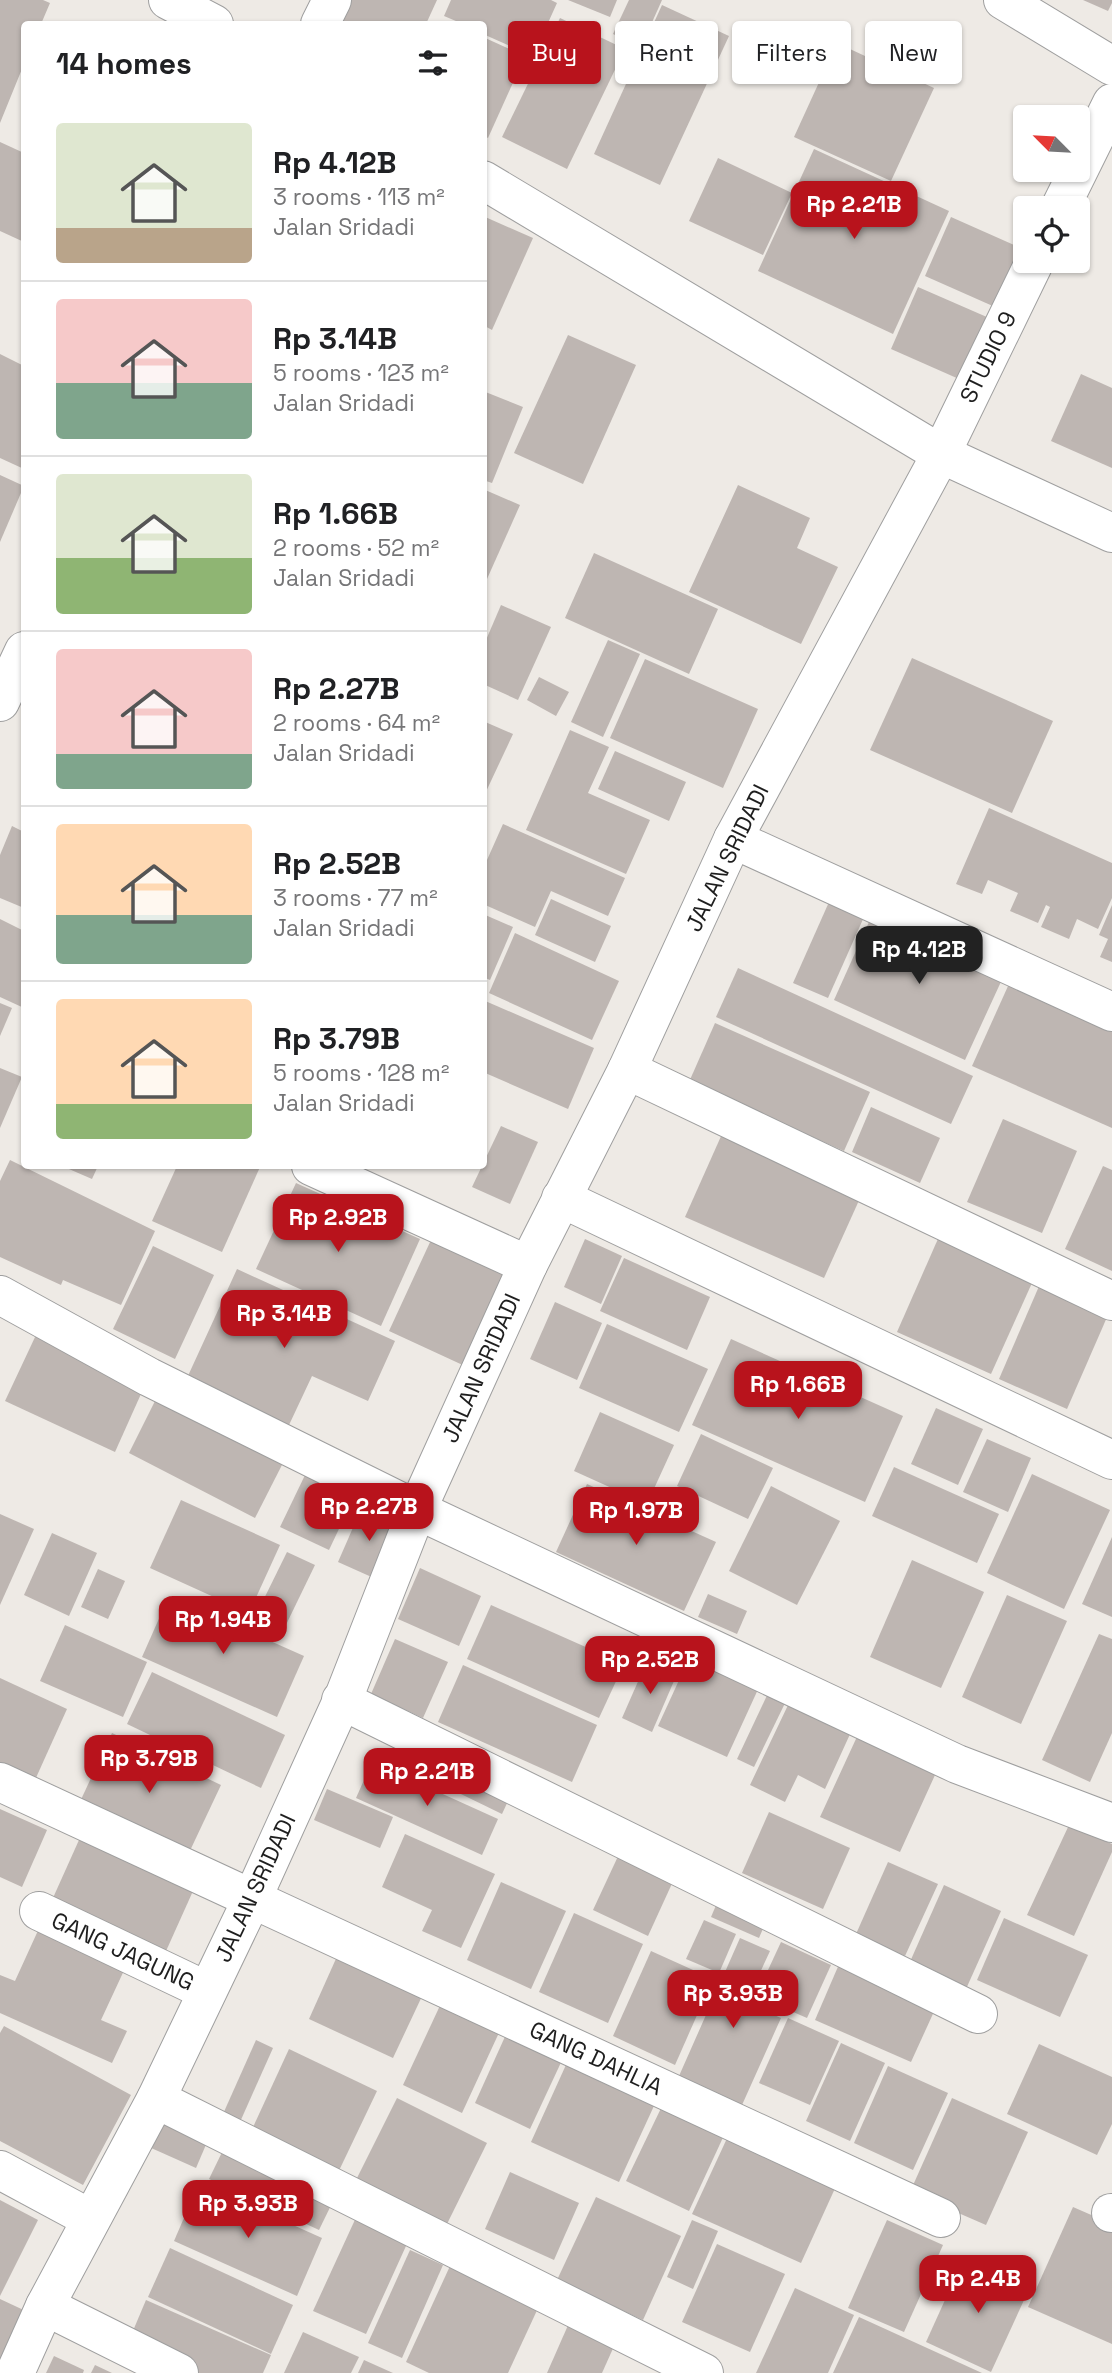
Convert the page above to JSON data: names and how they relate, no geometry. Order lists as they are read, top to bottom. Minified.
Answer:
{"streets":{"street":["STUDIO 9","JALAN SRIDADI","GANG JAGUNG","GANG DAHLIA"]},"crossings":[["STUDIO 9","JALAN SRIDADI"],["JALAN SRIDADI","GANG JAGUNG"],["JALAN SRIDADI","GANG DAHLIA"]],"north":"top left","page":{"chip":["Buy","Rent","Filters","New"],"heading":"14 homes","list":[{"name":"Rp 4.12B","note":"3 rooms · 113 m² · Jalan Sridadi"},{"name":"Rp 3.14B","note":"5 rooms · 123 m² · Jalan Sridadi"},{"name":"Rp 1.66B","note":"2 rooms · 52 m² · Jalan Sridadi"},{"name":"Rp 2.27B","note":"2 rooms · 64 m² · Jalan Sridadi"},{"name":"Rp 2.52B","note":"3 rooms · 77 m² · Jalan Sridadi"},{"name":"Rp 3.79B","note":"5 rooms · 128 m² · Jalan Sridadi"}],"price":["Rp 2.21B","Rp 4.12B","Rp 2.92B","Rp 3.14B","Rp 1.66B","Rp 2.27B","Rp 1.97B","Rp 1.94B","Rp 2.52B","Rp 3.79B","Rp 2.21B","Rp 3.93B","Rp 3.93B","Rp 2.4B"]}}
